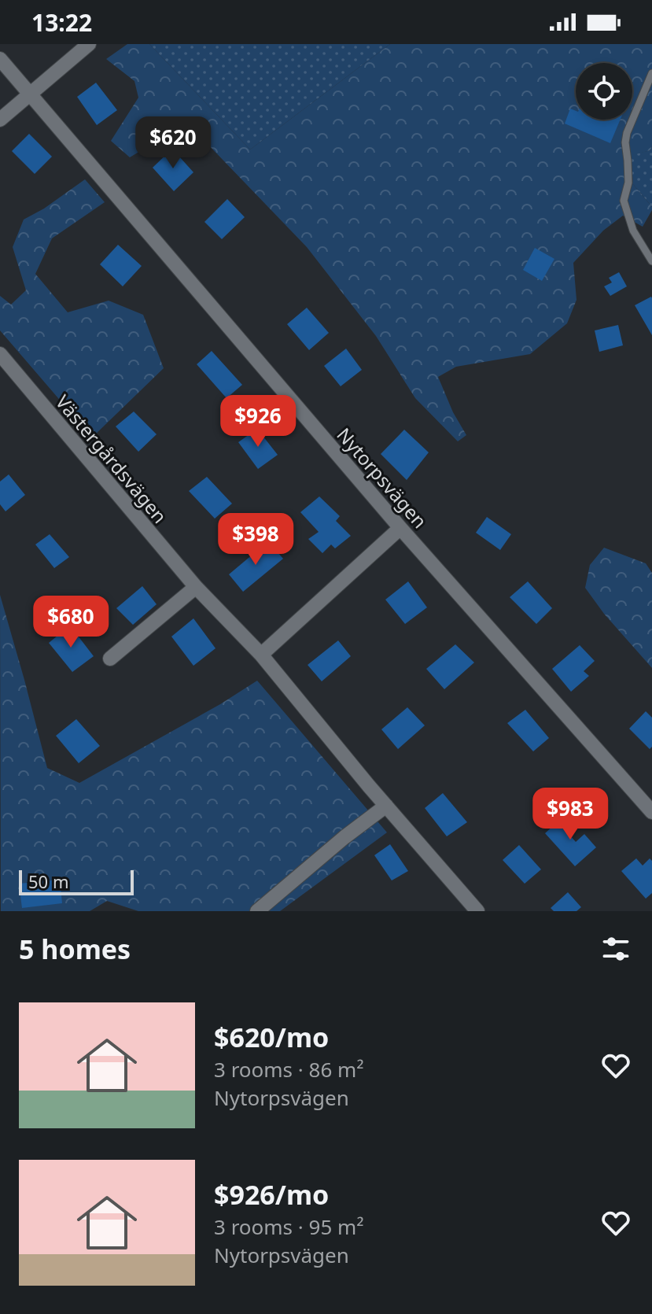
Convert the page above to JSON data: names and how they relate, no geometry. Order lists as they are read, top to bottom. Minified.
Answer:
{"streets":{"street":["Västergårdsvägen","Nytorpsvägen"]},"scale_bar":"50 m","page":{"status":"13:22","price":["$620","$926","$398","$680","$983"],"scale":"50 m","heading":"5 homes","list":[{"name":"$620/mo","note":"3 rooms · 86 m² · Nytorpsvägen"},{"name":"$926/mo","note":"3 rooms · 95 m² · Nytorpsvägen"}]}}
